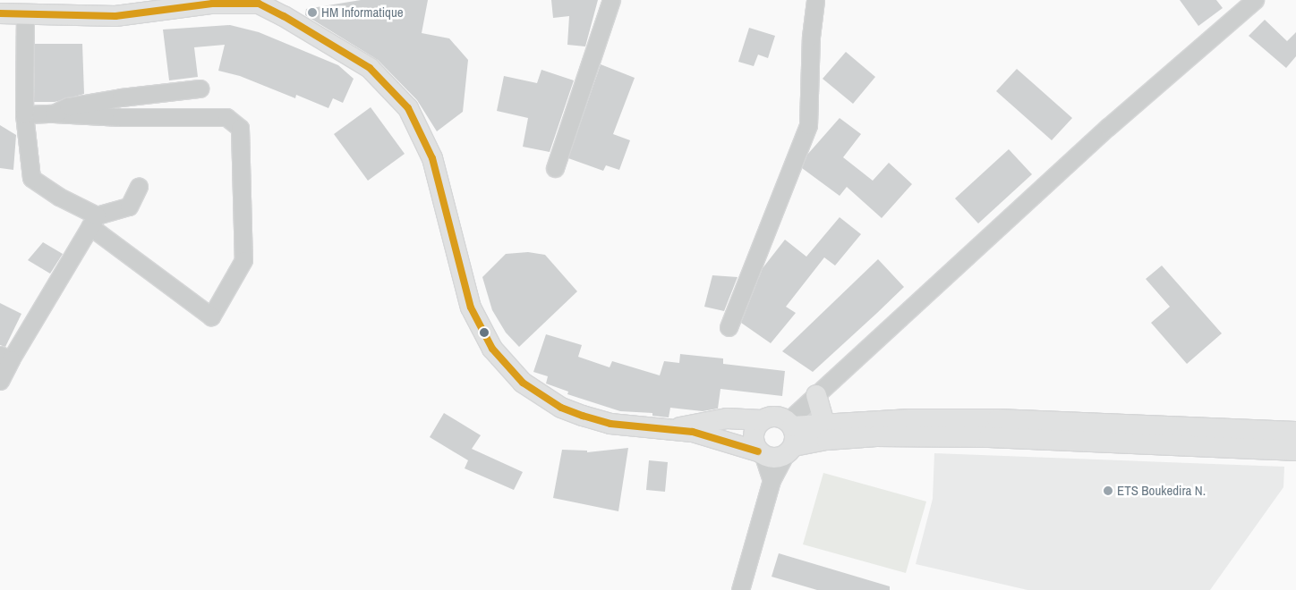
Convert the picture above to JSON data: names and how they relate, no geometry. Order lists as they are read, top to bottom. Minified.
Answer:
{"places":["HM Informatique","ETS Boukedira N."]}
